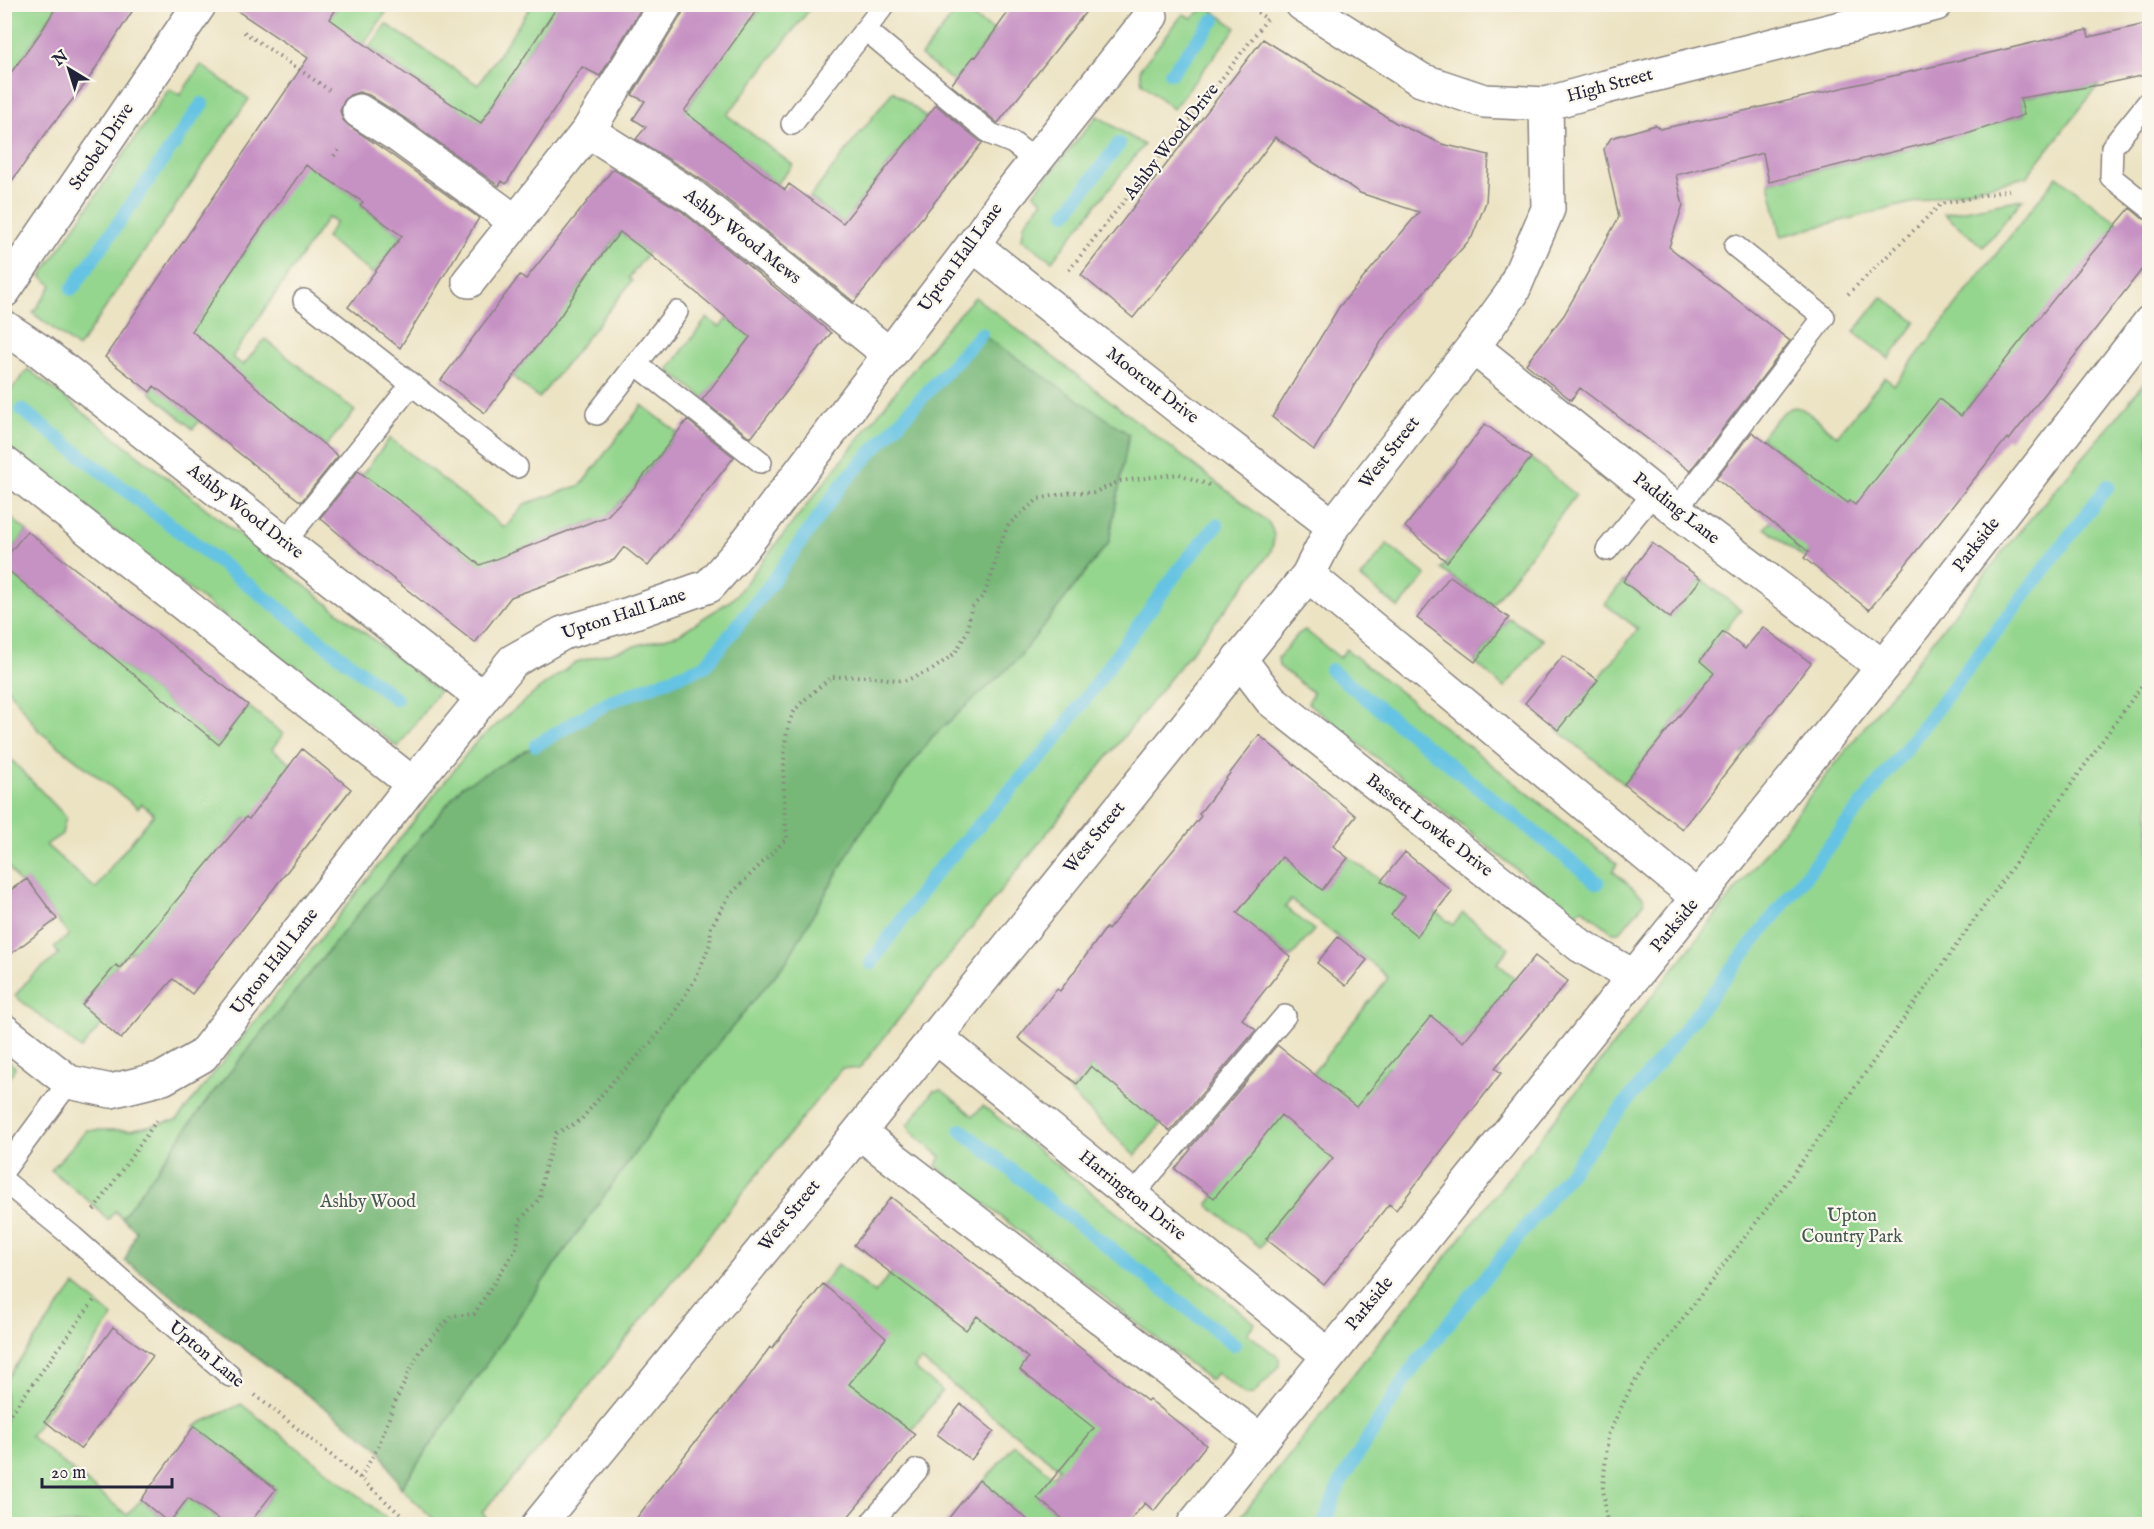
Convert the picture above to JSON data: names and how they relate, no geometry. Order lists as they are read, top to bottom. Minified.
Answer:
{"streets":{"street":["High Street","Ashby Wood Drive","Strobel Drive","Ashby Wood Mews","Upton Hall Lane","Moorcut Drive","West Street","Padding Lane","Parkside","Bassett Lowke Drive","Harrington Drive"],"lane":["Upton Lane"]},"crossings":[["High Street","West Street"],["Ashby Wood Drive","Upton Hall Lane"],["Ashby Wood Mews","Upton Hall Lane"],["Upton Hall Lane","Moorcut Drive"],["Moorcut Drive","West Street"],["West Street","Padding Lane"],["West Street","Bassett Lowke Drive"],["West Street","Harrington Drive"],["Padding Lane","Parkside"],["Parkside","Bassett Lowke Drive"],["Parkside","Harrington Drive"]],"parks":["Ashby Wood","Upton Country Park"],"scale_bar":"20 m","north":"top left"}
